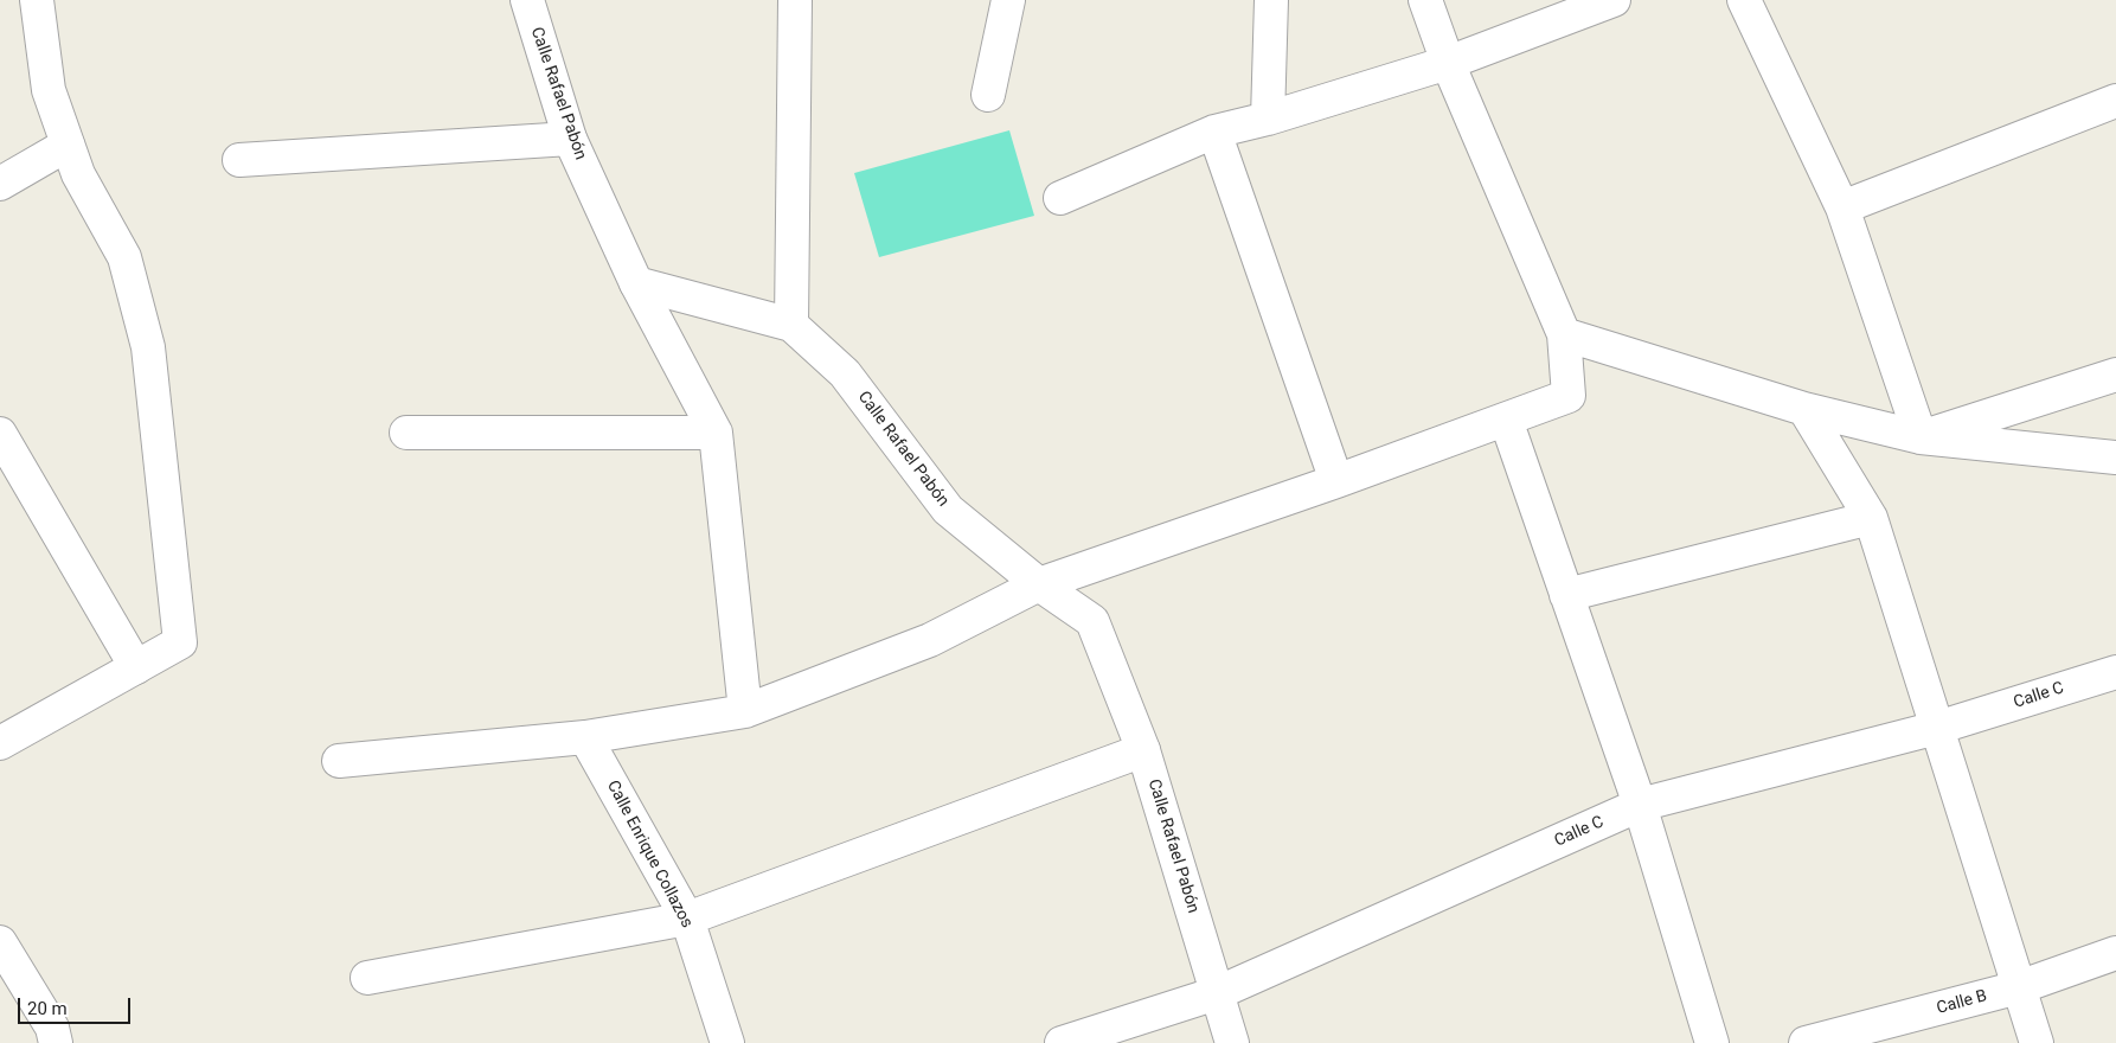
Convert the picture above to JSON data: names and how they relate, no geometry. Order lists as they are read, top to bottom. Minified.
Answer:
{"streets":{"street":["Calle Rafael Pabón","Calle C","Calle Enrique Collazos","Calle B"]},"crossings":[["Calle Rafael Pabón","Calle C"]],"scale_bar":"20 m"}
